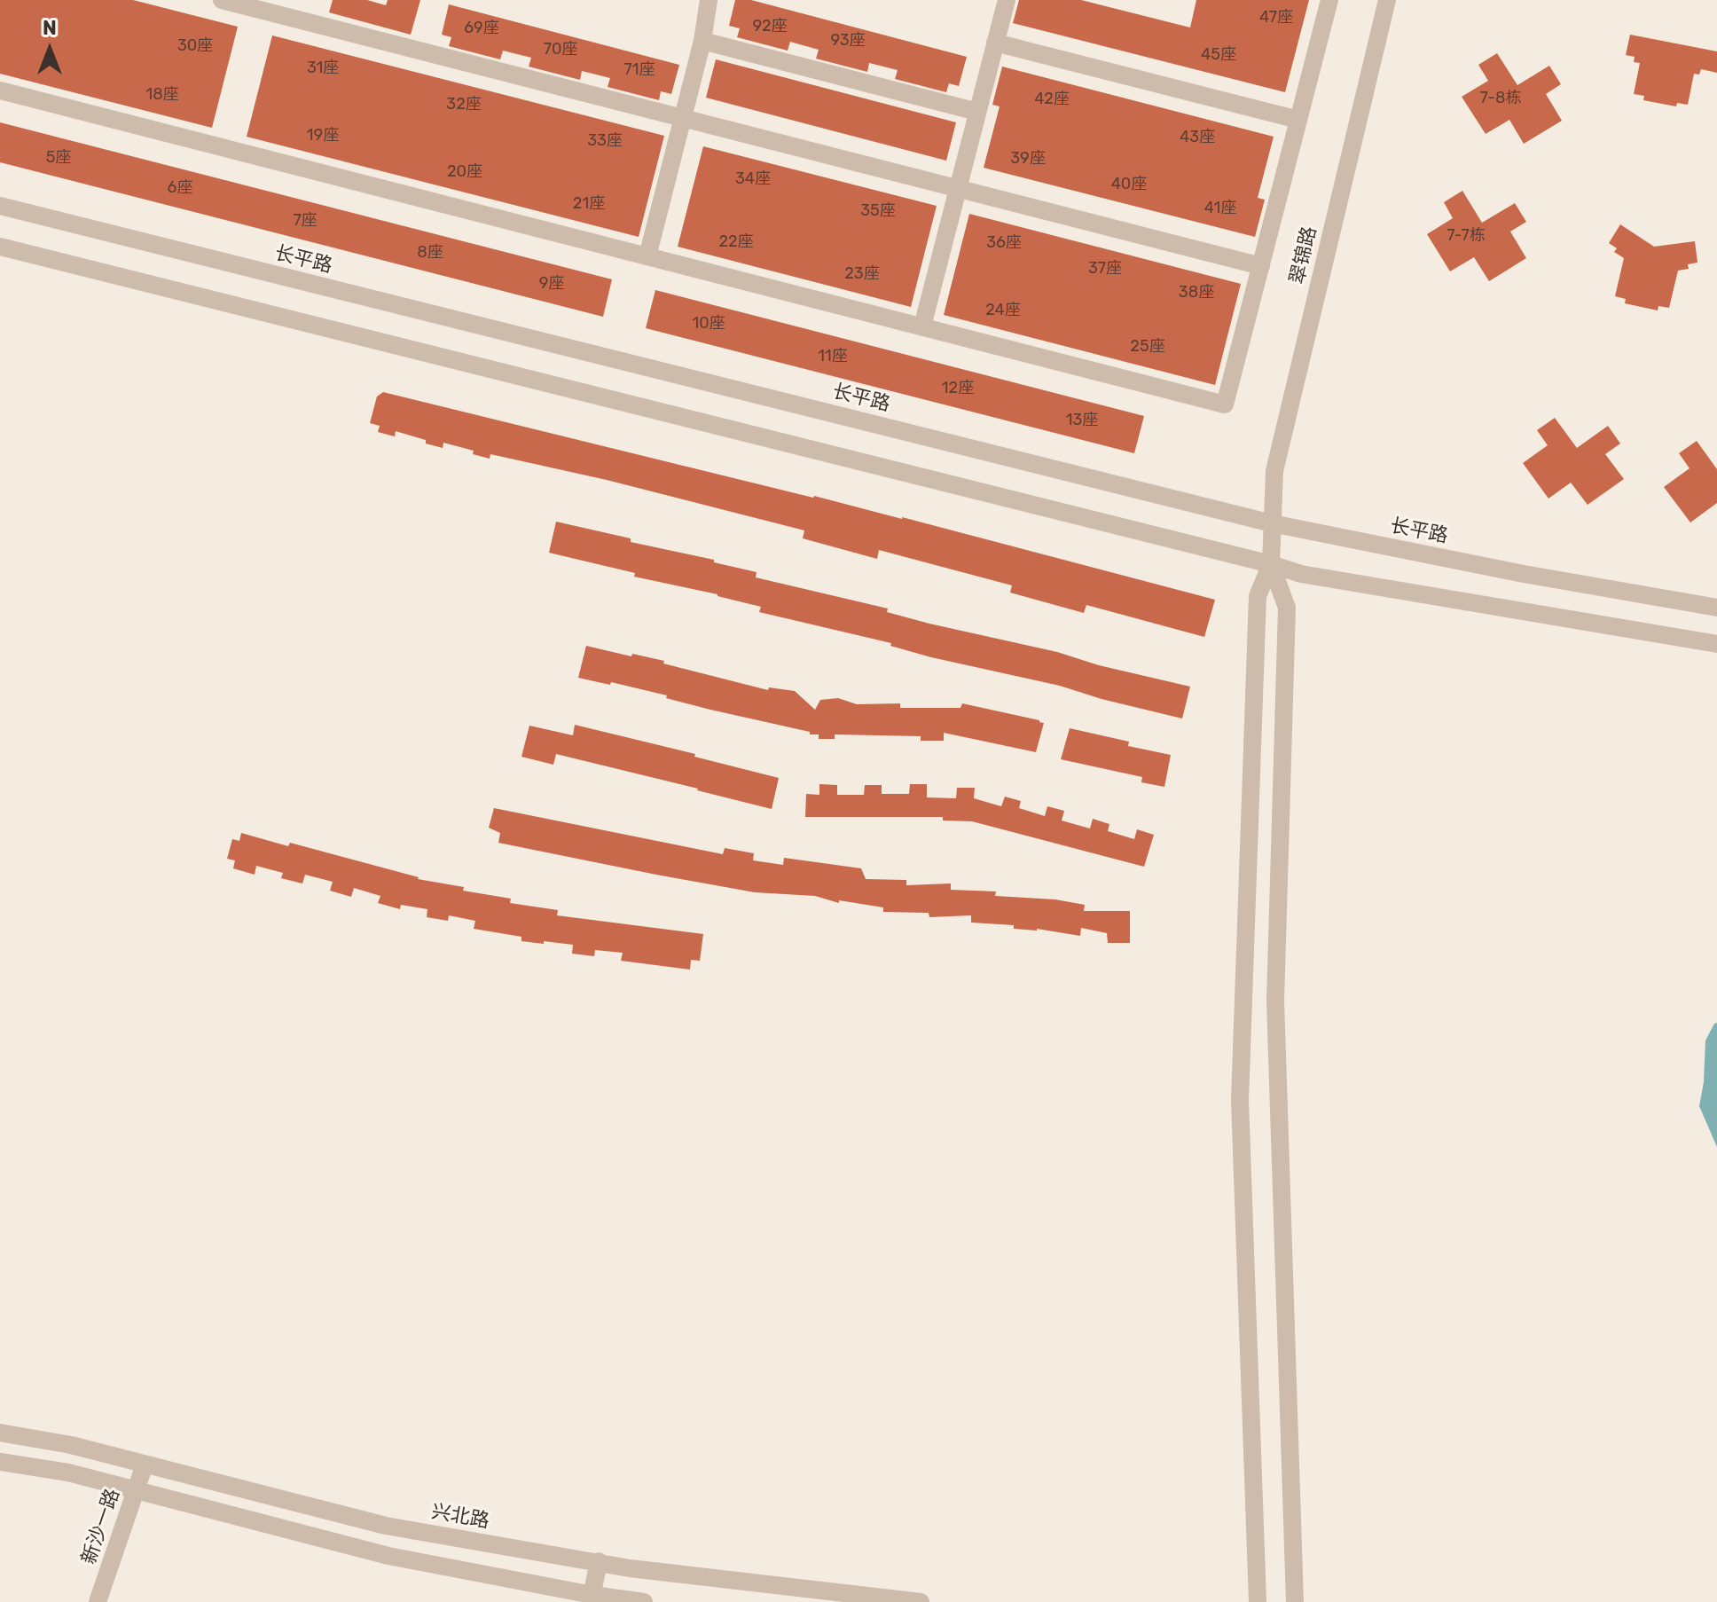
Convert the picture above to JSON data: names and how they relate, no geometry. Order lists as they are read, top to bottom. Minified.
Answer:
{"streets":{"street":["翠锦路","长平路","兴北路","新沙一路"]},"crossings":[["翠锦路","长平路"],["兴北路","新沙一路"]],"house_numbers":["47座","92座","69座","93座","30座","70座","45座","31座","71座","18座","7-8栋","42座","32座","19座","43座","33座","5座","39座","20座","34座","40座","6座","21座","41座","35座","7座","7-7栋","22座","36座","8座","37座","23座","9座","38座","24座","10座","25座","11座","12座","13座"],"north":"top"}
